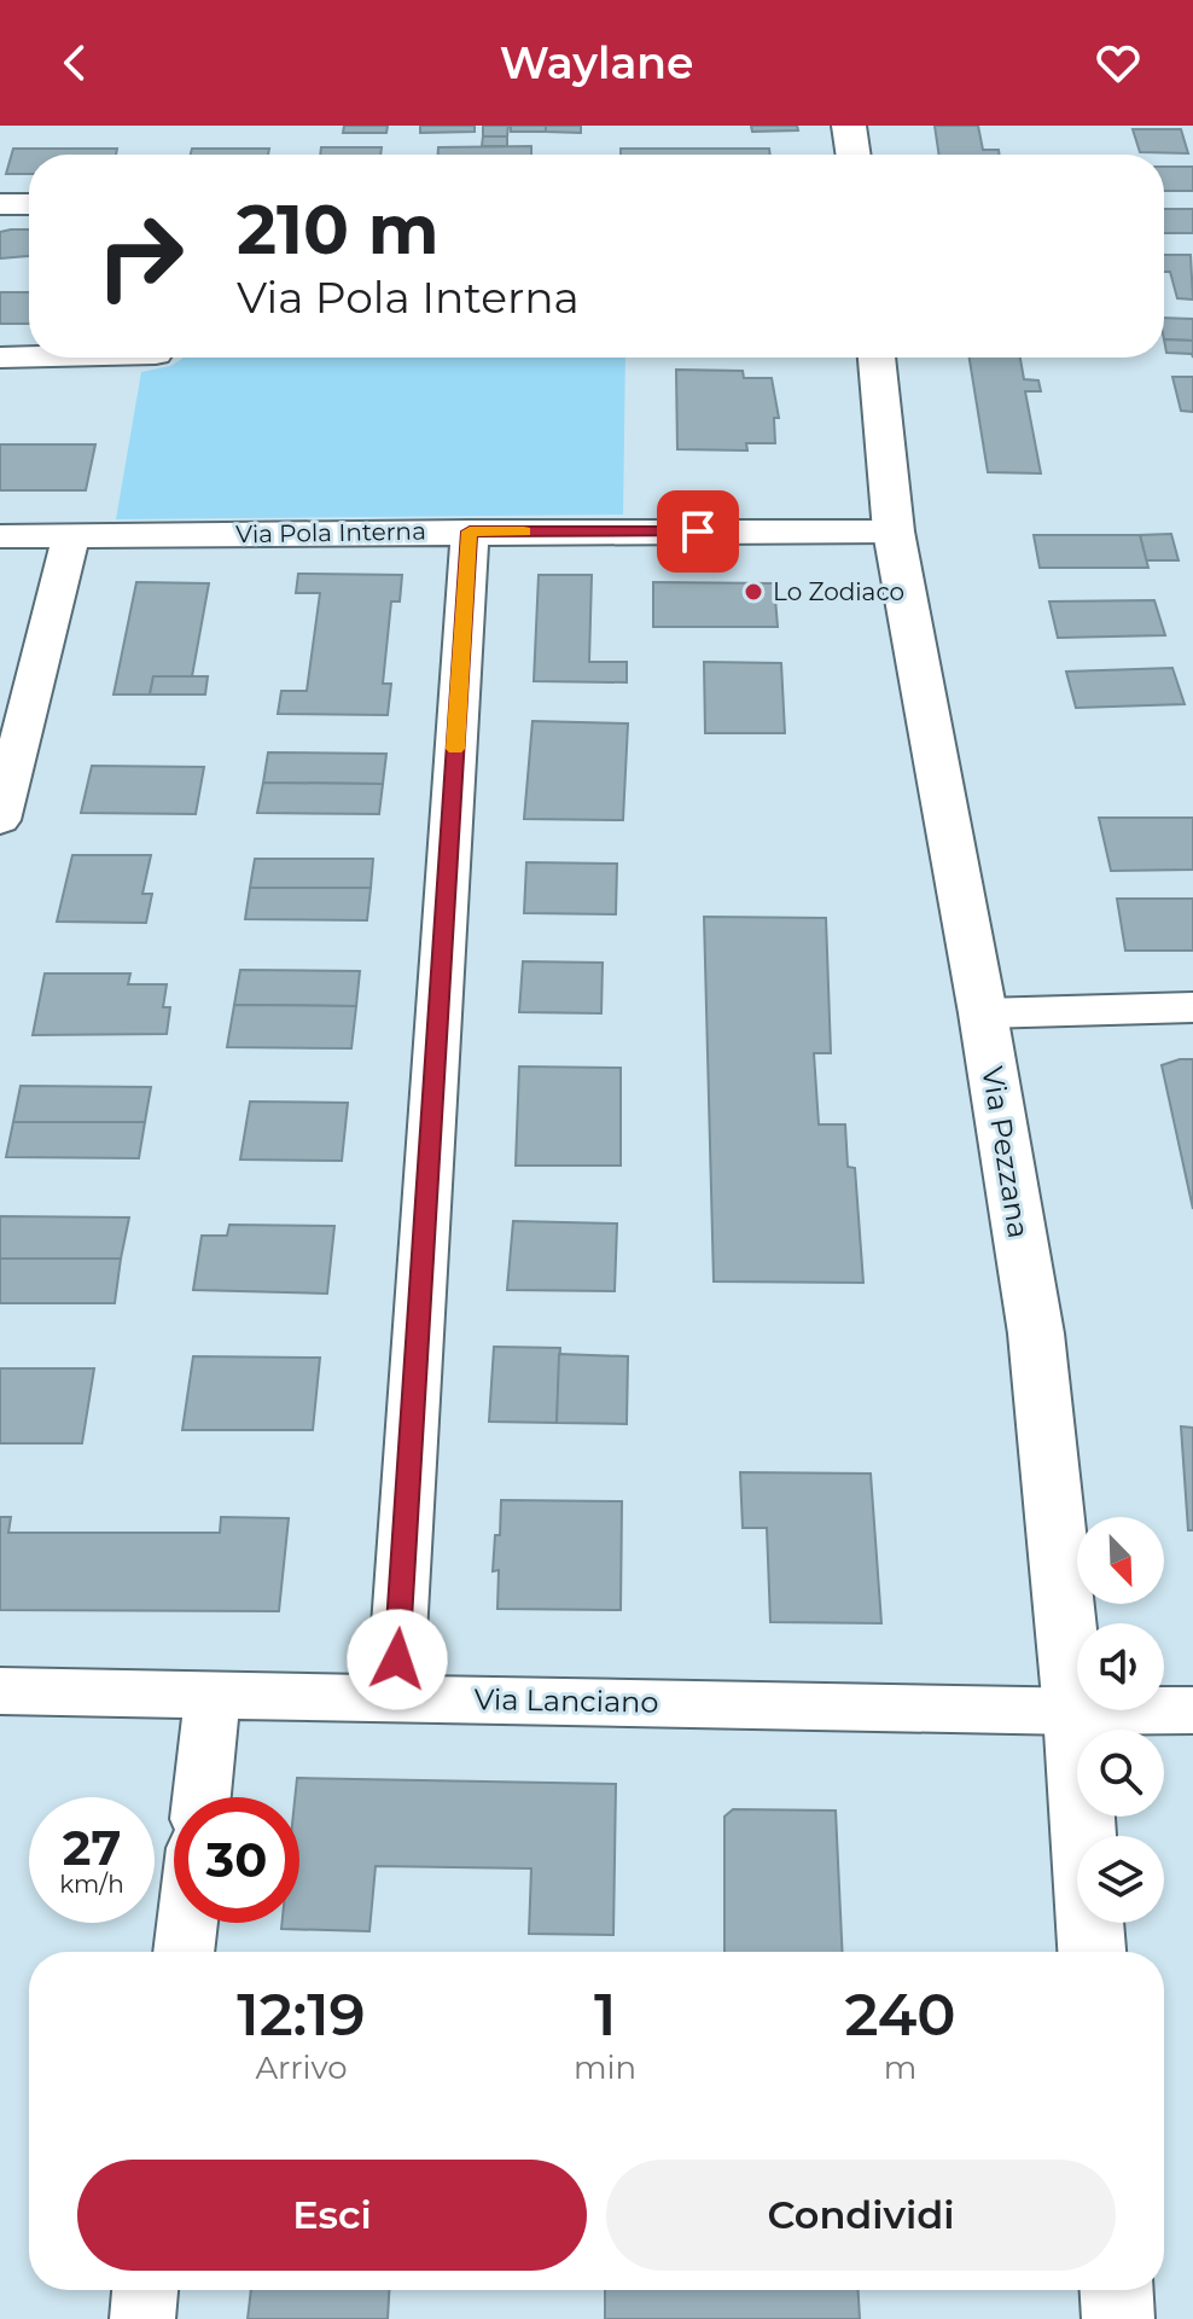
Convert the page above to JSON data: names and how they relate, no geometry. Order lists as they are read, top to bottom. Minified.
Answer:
{"streets":{"street":["Via Pola Interna","Via Pezzana","Via Lanciano"]},"crossings":[["Via Pola Interna","Via Pezzana"],["Via Pezzana","Via Lanciano"]],"places":["Lo Zodiaco"],"north":"bottom right","page":{"header":"Waylane","turn":["210 m","Via Pola Interna"],"speed":"27 km/h","limit":"30","eta":["12:19","Arrivo","1","min","240","m"],"buttons":["Esci","Condividi"]}}
